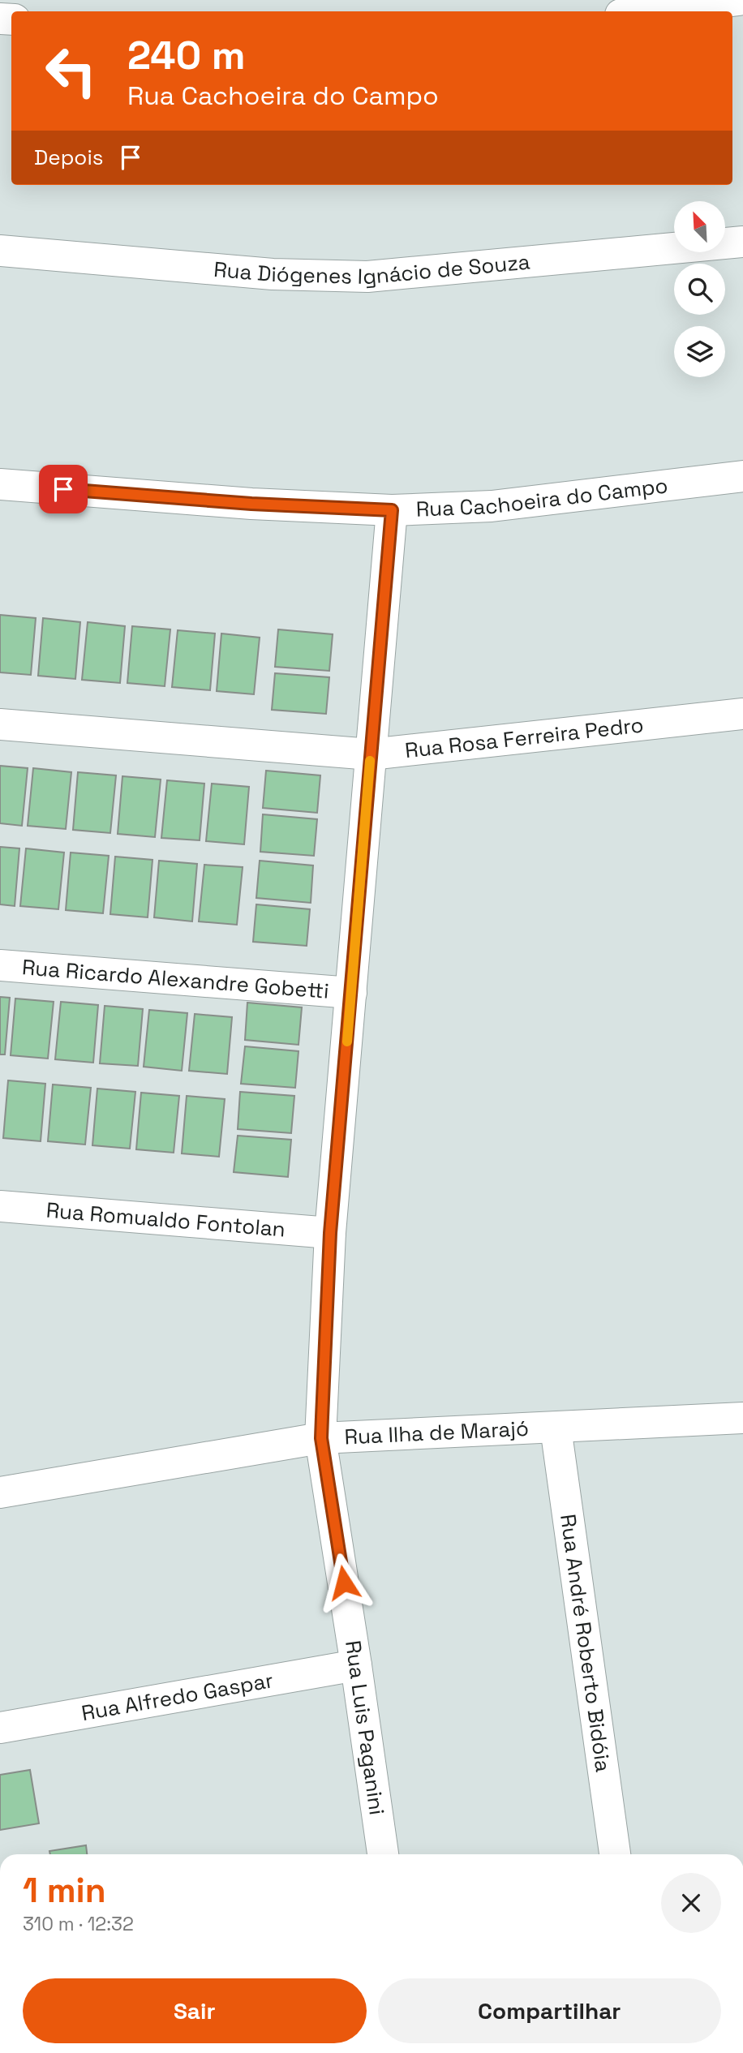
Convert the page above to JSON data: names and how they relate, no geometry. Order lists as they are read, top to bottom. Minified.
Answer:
{"streets":{"street":["Rua Diógenes Ignácio de Souza","Rua Cachoeira do Campo","Rua Rosa Ferreira Pedro","Rua Ricardo Alexandre Gobetti","Rua Romualdo Fontolan","Rua Ilha de Marajó","Rua André Roberto Bidóia","Rua Alfredo Gaspar","Rua Luis Paganini"]},"crossings":[["Rua Cachoeira do Campo","Rua Luis Paganini"],["Rua Rosa Ferreira Pedro","Rua Luis Paganini"],["Rua Ricardo Alexandre Gobetti","Rua Luis Paganini"],["Rua Romualdo Fontolan","Rua Luis Paganini"],["Rua Ilha de Marajó","Rua André Roberto Bidóia"],["Rua Ilha de Marajó","Rua Luis Paganini"],["Rua Alfredo Gaspar","Rua Luis Paganini"]],"north":"top left","page":{"turn":["240 m","Rua Cachoeira do Campo"],"then":"Depois","heading":["1 min","310 m · 12:32"],"buttons":["Sair","Compartilhar"]}}
